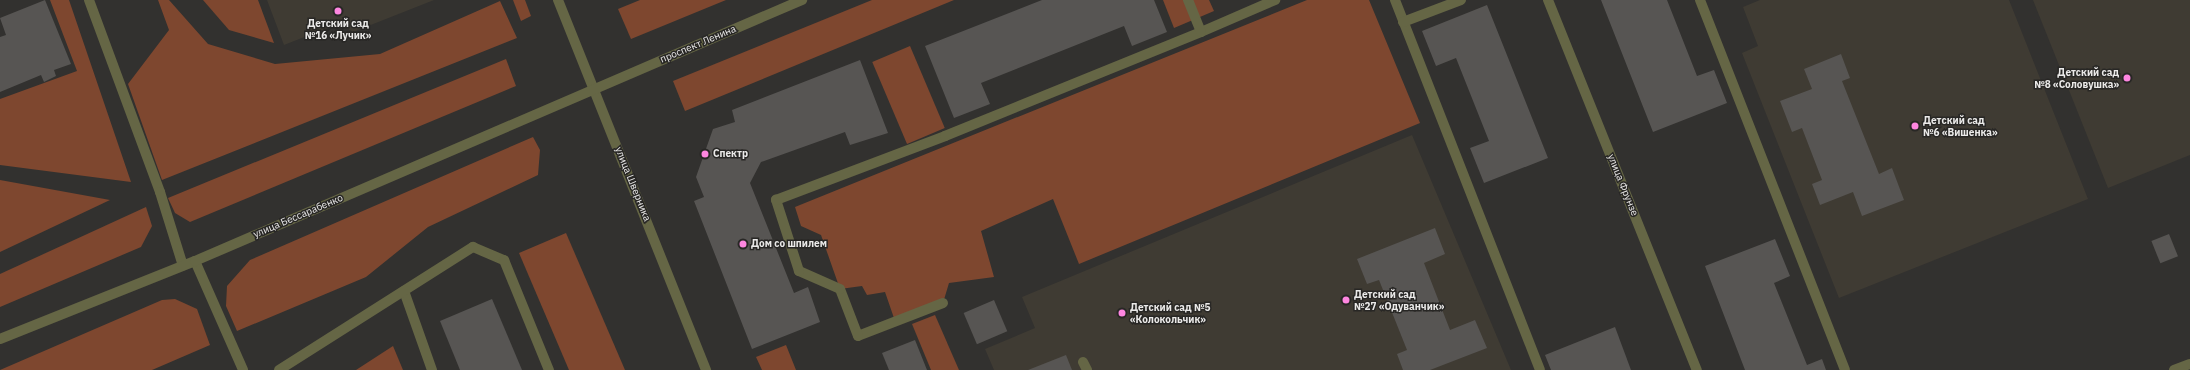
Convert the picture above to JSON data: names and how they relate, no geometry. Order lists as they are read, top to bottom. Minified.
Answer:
{"streets":{"street":["проспект Ленина","улица Шверника","улица Фрунзе","улица Бессарабенко"]},"crossings":[["проспект Ленина","улица Шверника"],["проспект Ленина","улица Бессарабенко"],["улица Шверника","улица Бессарабенко"]],"places":["Детский сад №16 «Лучик»","Детский сад №8 «Соловушка»","Детский сад №6 «Вишенка»","Спектр","Дом со шпилем","Детский сад №27 «Одуванчик»","Детский сад №5 «Колокольчик»"]}
